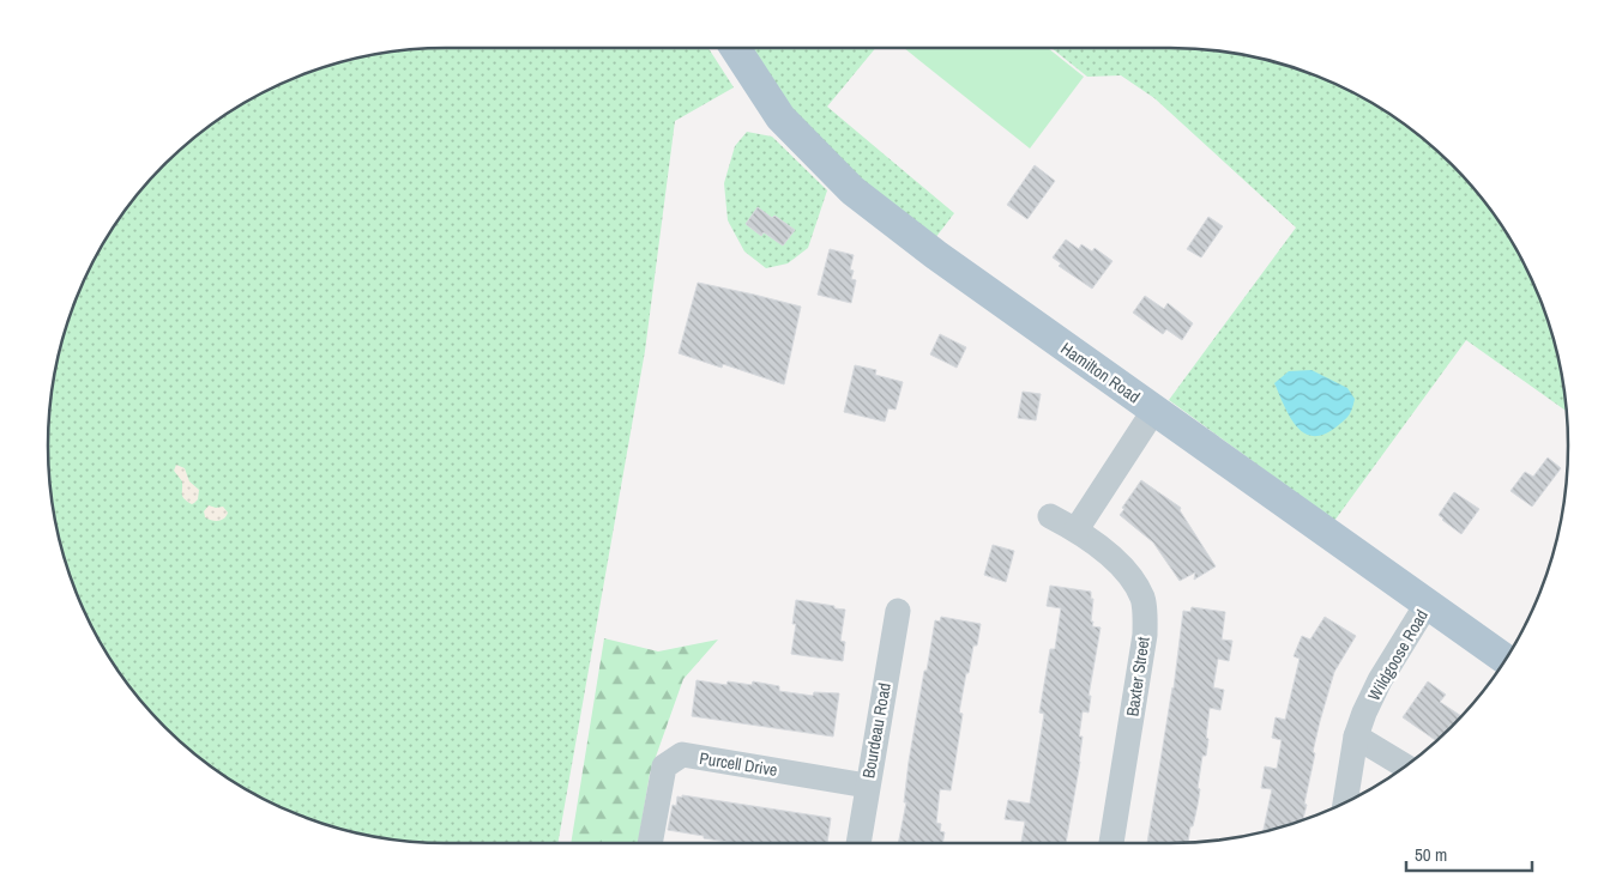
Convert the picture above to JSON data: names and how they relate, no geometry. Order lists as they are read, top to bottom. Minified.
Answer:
{"streets":{"main road":["Hamilton Road"],"street":["Wildgoose Road","Baxter Street","Bourdeau Road","Purcell Drive"]},"crossings":[["Hamilton Road","Wildgoose Road"],["Bourdeau Road","Purcell Drive"]],"scale_bar":"50 m"}
